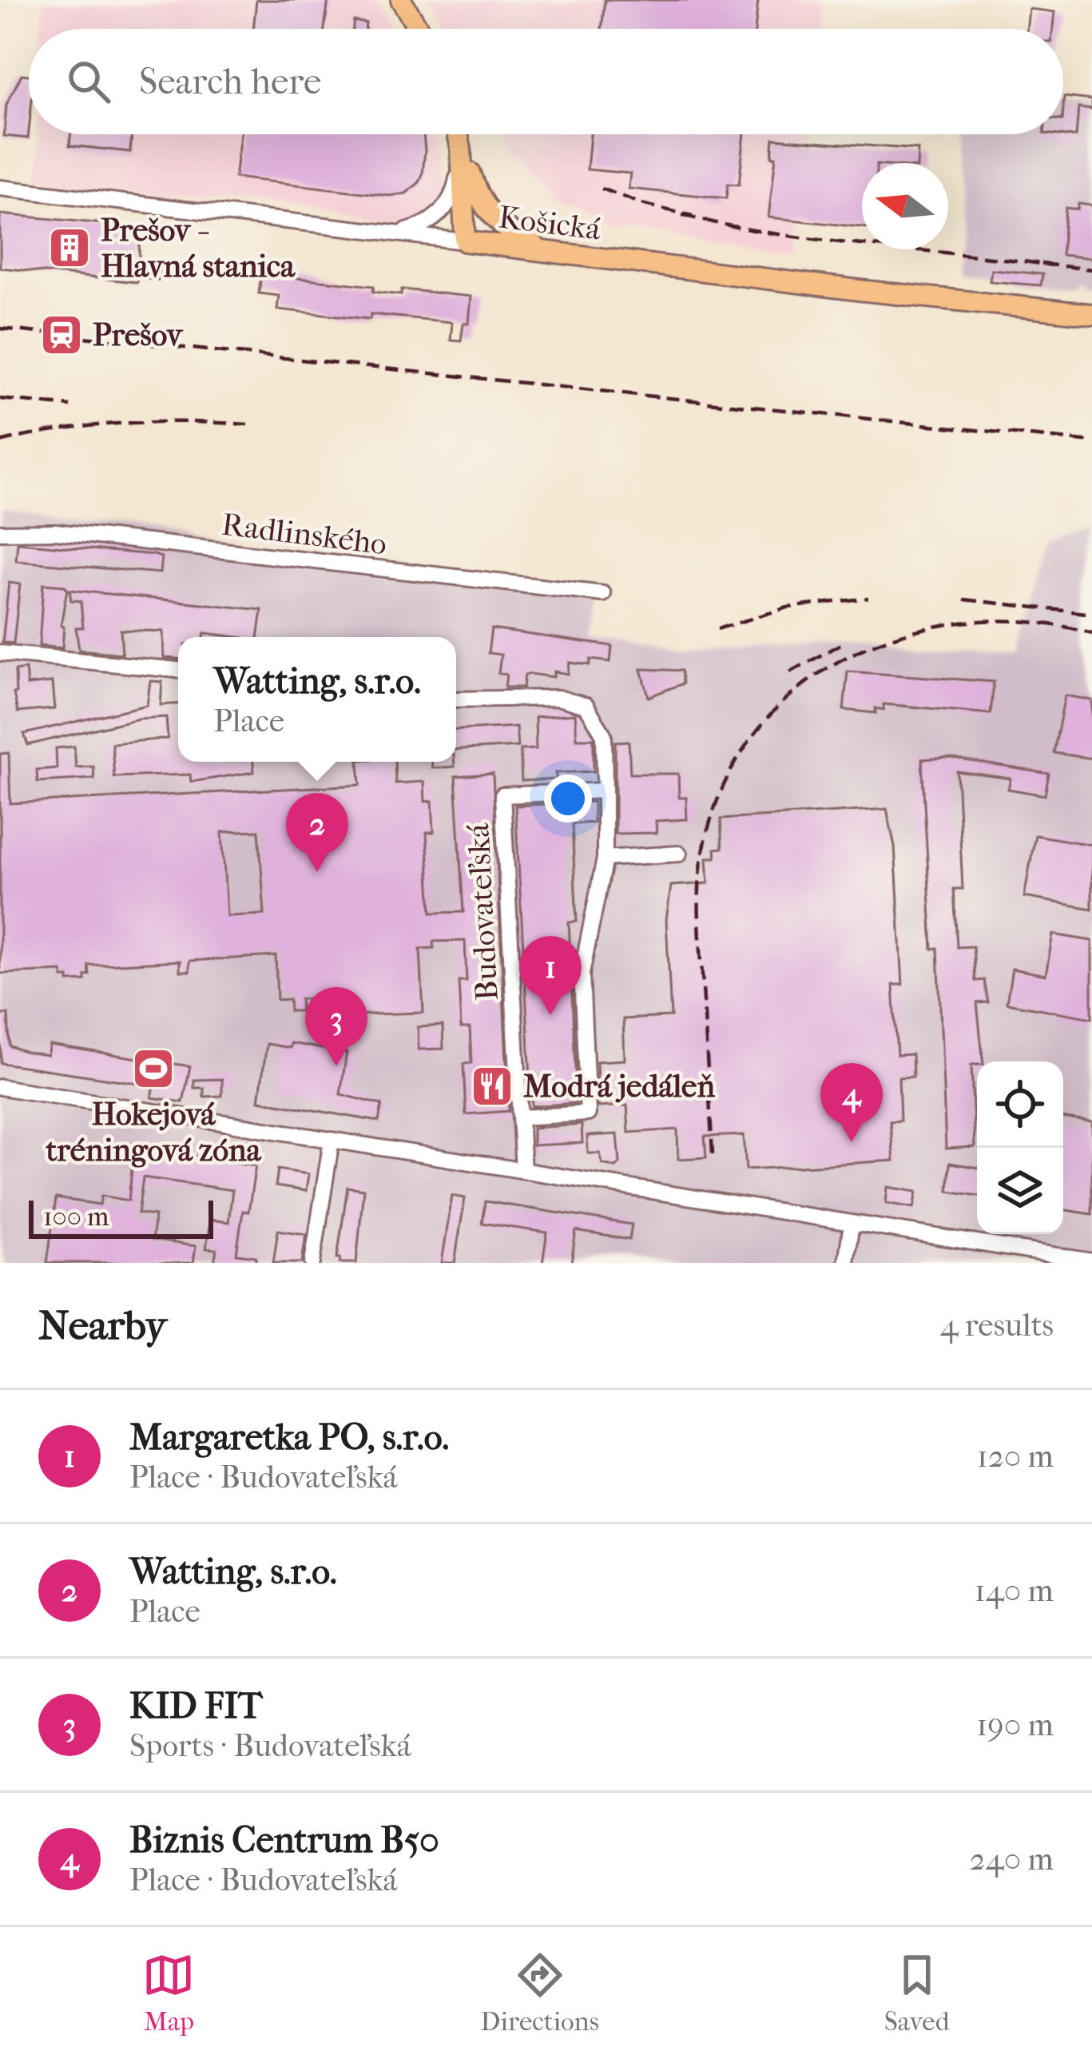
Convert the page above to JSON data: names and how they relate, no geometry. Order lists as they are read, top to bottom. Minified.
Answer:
{"streets":{"main road":["Košická"],"street":["Radlinského","Budovateľská"]},"places":{"building":["Prešov - Hlavná stanica"],"station":["Prešov"],"sports":["Hokejová tréningová zóna"],"restaurant":["Modrá jedáleň"]},"scale_bar":"100 m","north":"left","page":{"search":"Search here","popup":["Watting, s.r.o.","Place"],"pins":["2","1","3","4"],"scale":"100 m","heading":["Nearby","4 results"],"list":[{"mark":"1","name":"Margaretka PO, s.r.o.","note":"Place · Budovateľská","value":"120 m"},{"mark":"2","name":"Watting, s.r.o.","note":"Place","value":"140 m"},{"mark":"3","name":"KID FIT","note":"Sports · Budovateľská","value":"190 m"},{"mark":"4","name":"Biznis Centrum B50","note":"Place · Budovateľská","value":"240 m"}],"nav":["Map","Directions","Saved"]}}
